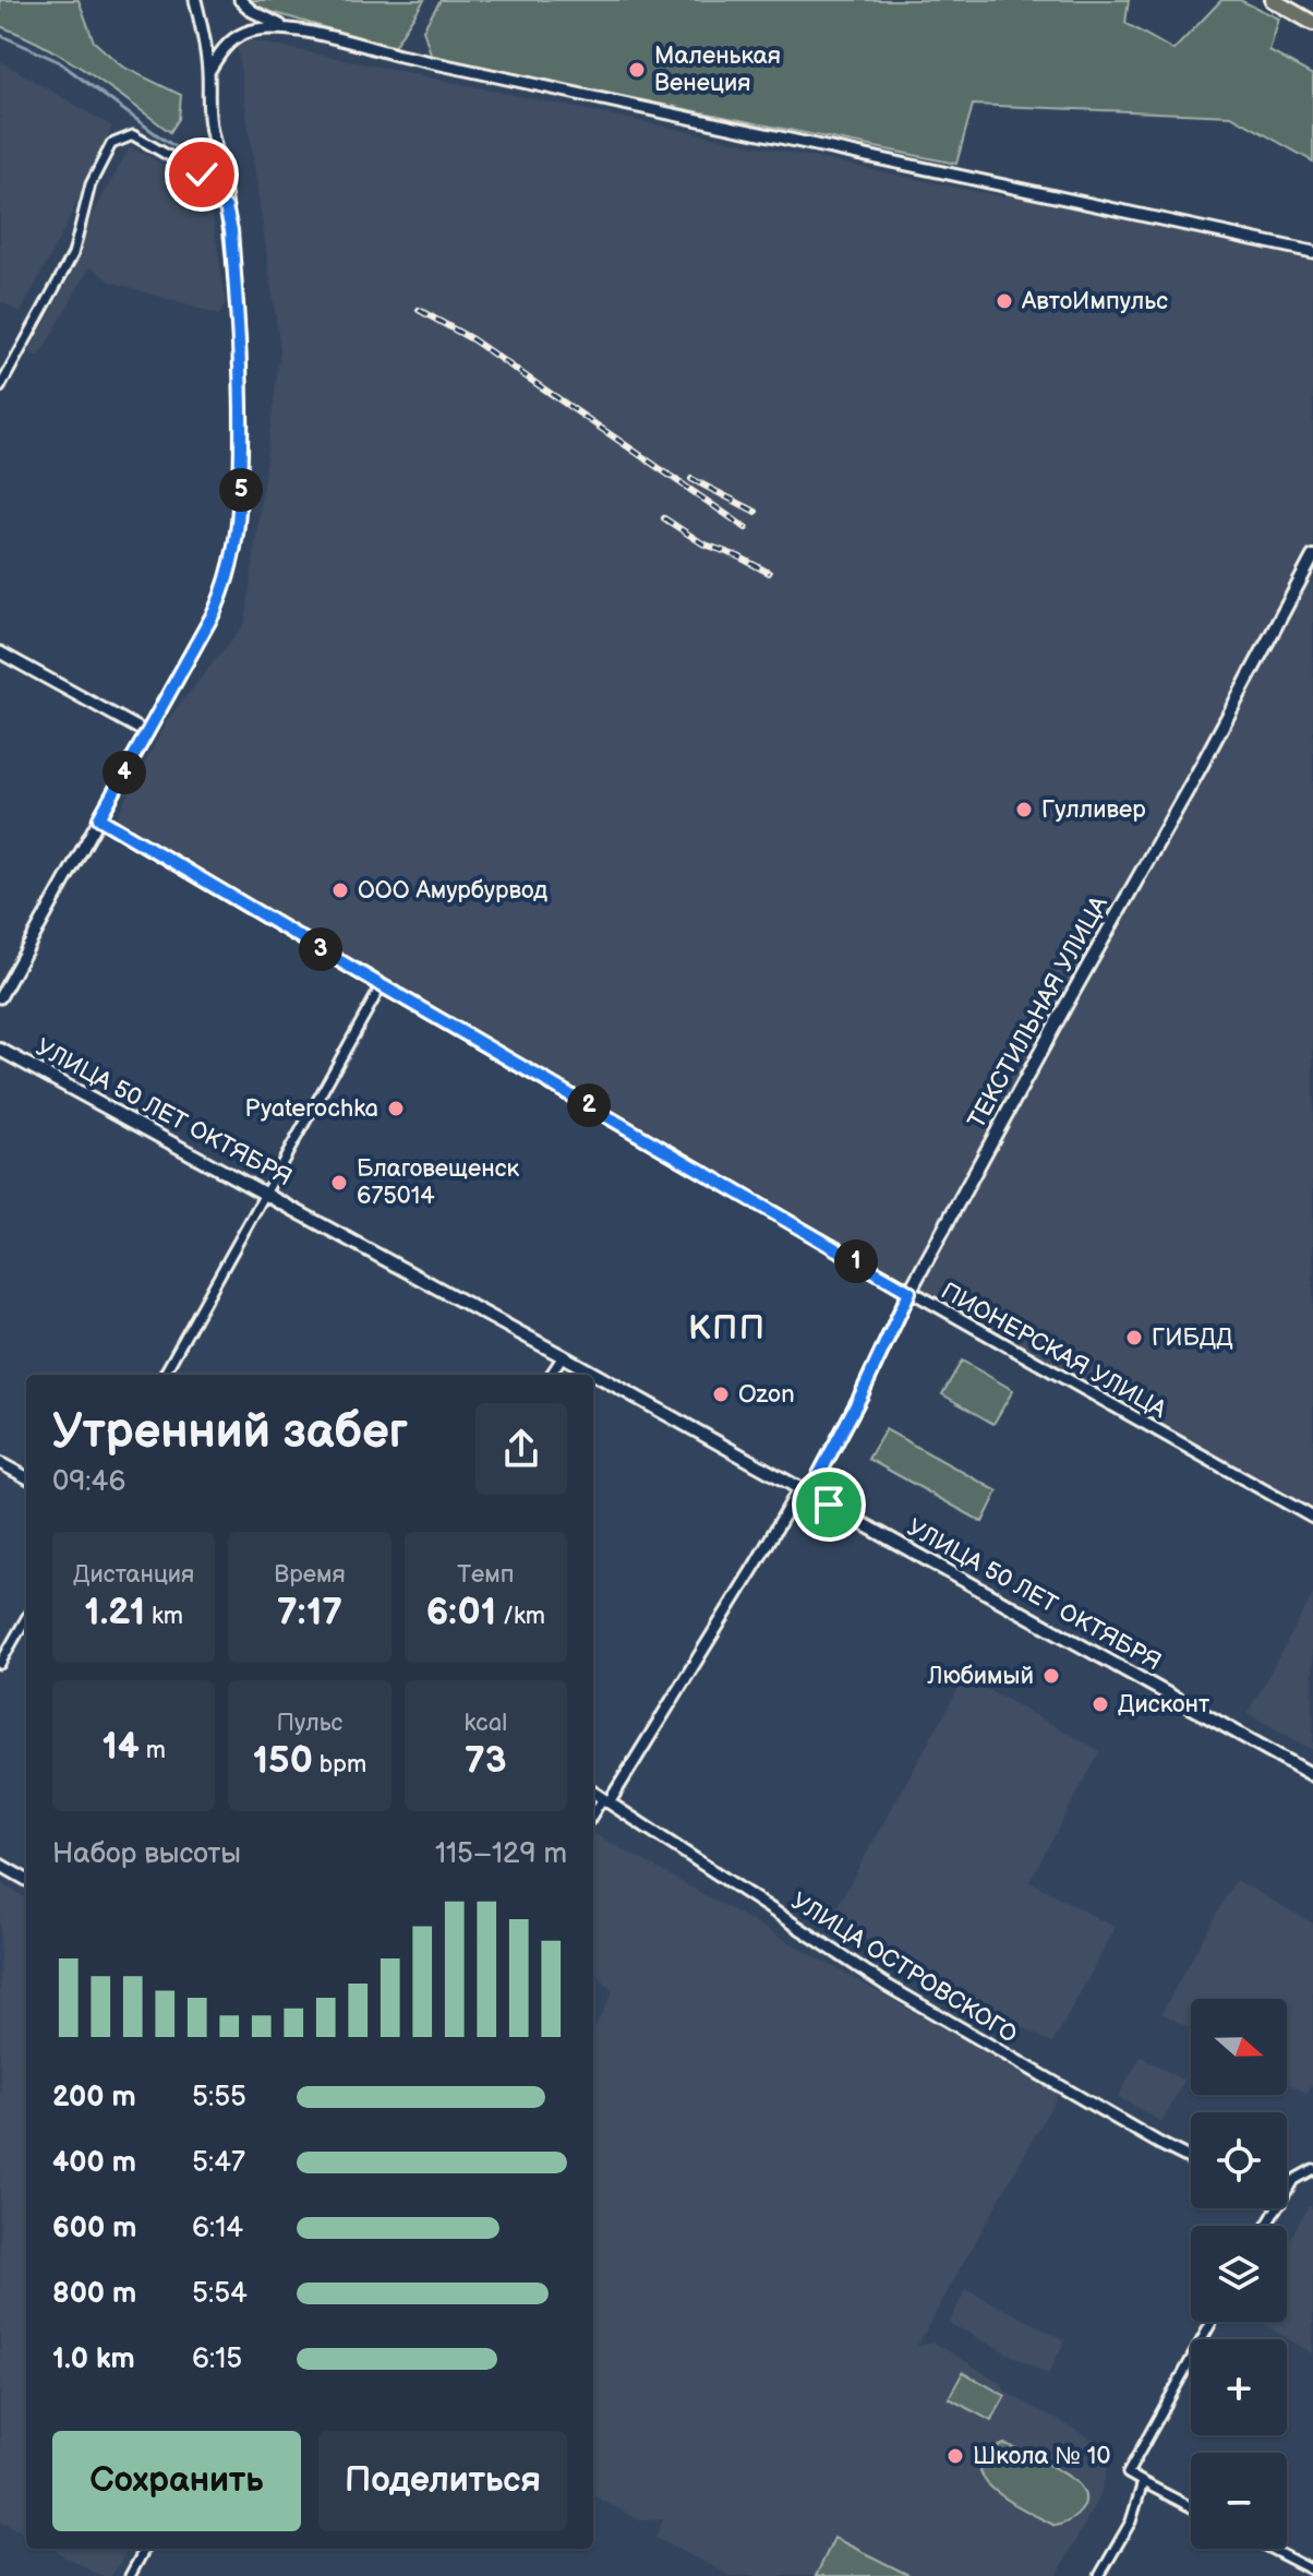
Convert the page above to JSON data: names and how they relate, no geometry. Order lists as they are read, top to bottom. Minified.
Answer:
{"streets":{"main road":["ТЕКСТИЛЬНАЯ УЛИЦА","УЛИЦА 50 ЛЕТ ОКТЯБРЯ"],"street":["ПИОНЕРСКАЯ УЛИЦА","УЛИЦА ОСТРОВСКОГО"]},"crossings":[["ТЕКСТИЛЬНАЯ УЛИЦА","УЛИЦА 50 ЛЕТ ОКТЯБРЯ"],["ТЕКСТИЛЬНАЯ УЛИЦА","ПИОНЕРСКАЯ УЛИЦА"],["ТЕКСТИЛЬНАЯ УЛИЦА","УЛИЦА ОСТРОВСКОГО"]],"districts":["КПП"],"places":["Маленькая Венеция","АвтоИмпульс","Гулливер","ООО Амурбурвод","Pyaterochka","Благовещенск 675014","ГИБДД","Ozon","Любимый","Дисконт","Школа № 10"],"north":"right","page":{"pins":["5","4","3","2","1"],"heading":["Утренний забег","09:46"],"stats":[["Дистанция","1.21 km"],["Время","7:17"],["Темп","6:01 /km"],["14 m"],["Пульс","150 bpm"],["kcal","73"]],"chart":["Набор высоты","115–129 m"],"map_buttons":["+","−"],"list":[{"name":"200 m","note":"5:55"},{"name":"400 m","note":"5:47"},{"name":"600 m","note":"6:14"},{"name":"800 m","note":"5:54"},{"name":"1.0 km","note":"6:15"}],"buttons":["Сохранить","Поделиться"]}}
